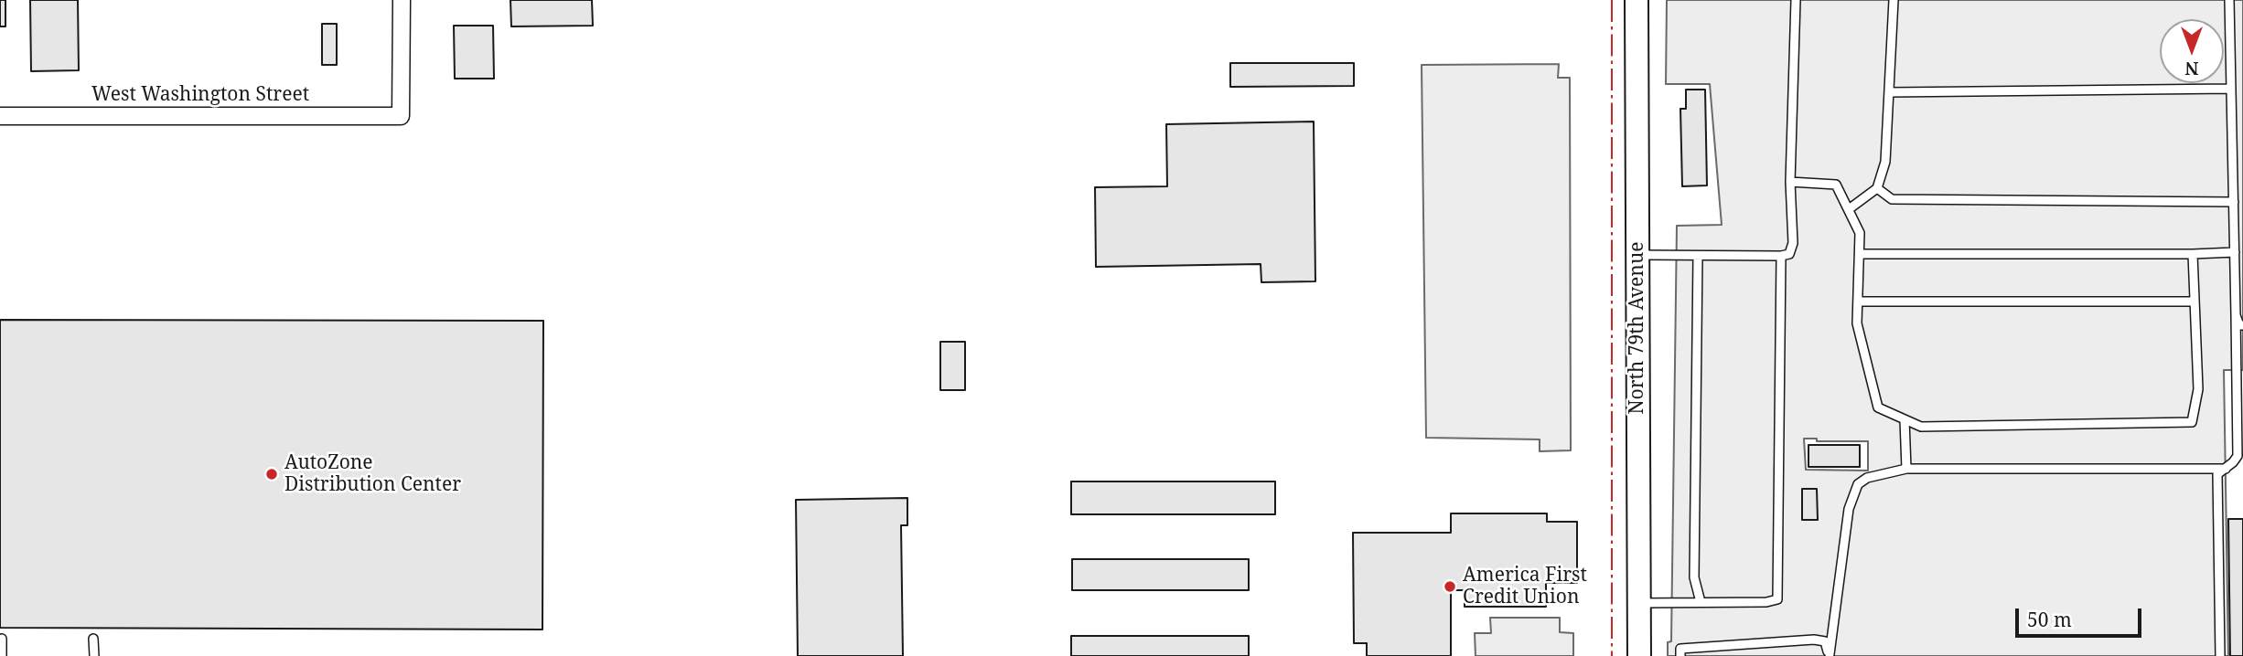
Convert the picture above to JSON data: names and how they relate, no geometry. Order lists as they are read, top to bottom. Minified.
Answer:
{"streets":{"street":["West Washington Street","North 79th Avenue"]},"places":["AutoZone Distribution Center","America First Credit Union"],"scale_bar":"50 m","north":"bottom"}
